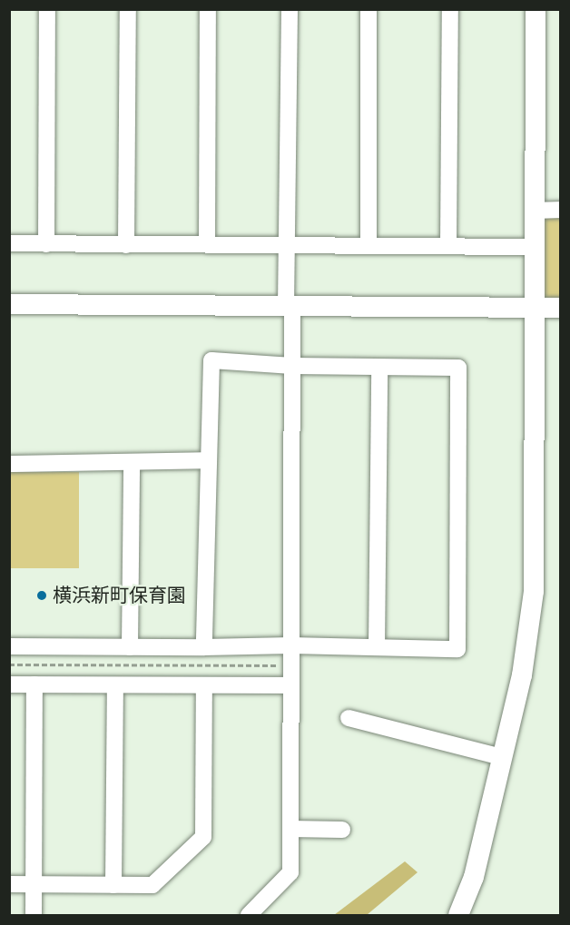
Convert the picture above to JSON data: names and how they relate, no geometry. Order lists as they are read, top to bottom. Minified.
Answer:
{"places":["横浜新町保育園"]}
